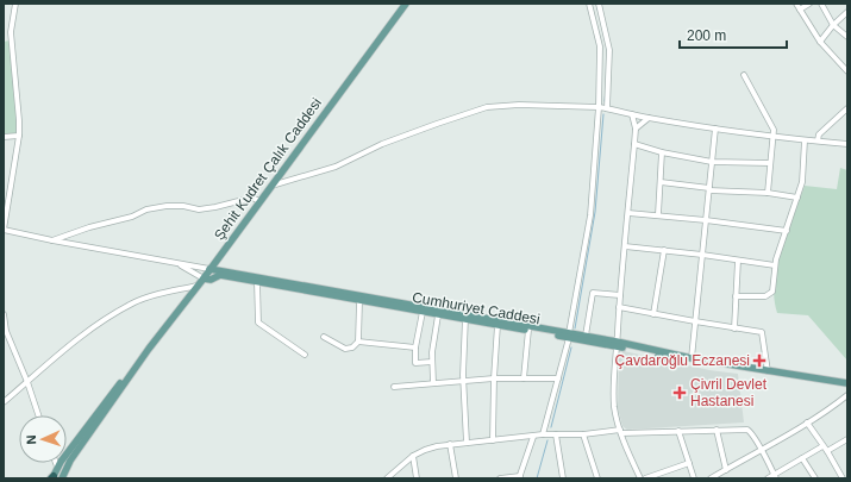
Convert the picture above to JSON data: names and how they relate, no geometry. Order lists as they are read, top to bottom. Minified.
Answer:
{"streets":{"main road":["Şehit Kudret Çalık Caddesi","Cumhuriyet Caddesi"]},"crossings":[["Şehit Kudret Çalık Caddesi","Cumhuriyet Caddesi"]],"places":{"health":["Çavdaroğlu Eczanesi","Çivril Devlet Hastanesi"]},"scale_bar":"200 m","north":"left"}
